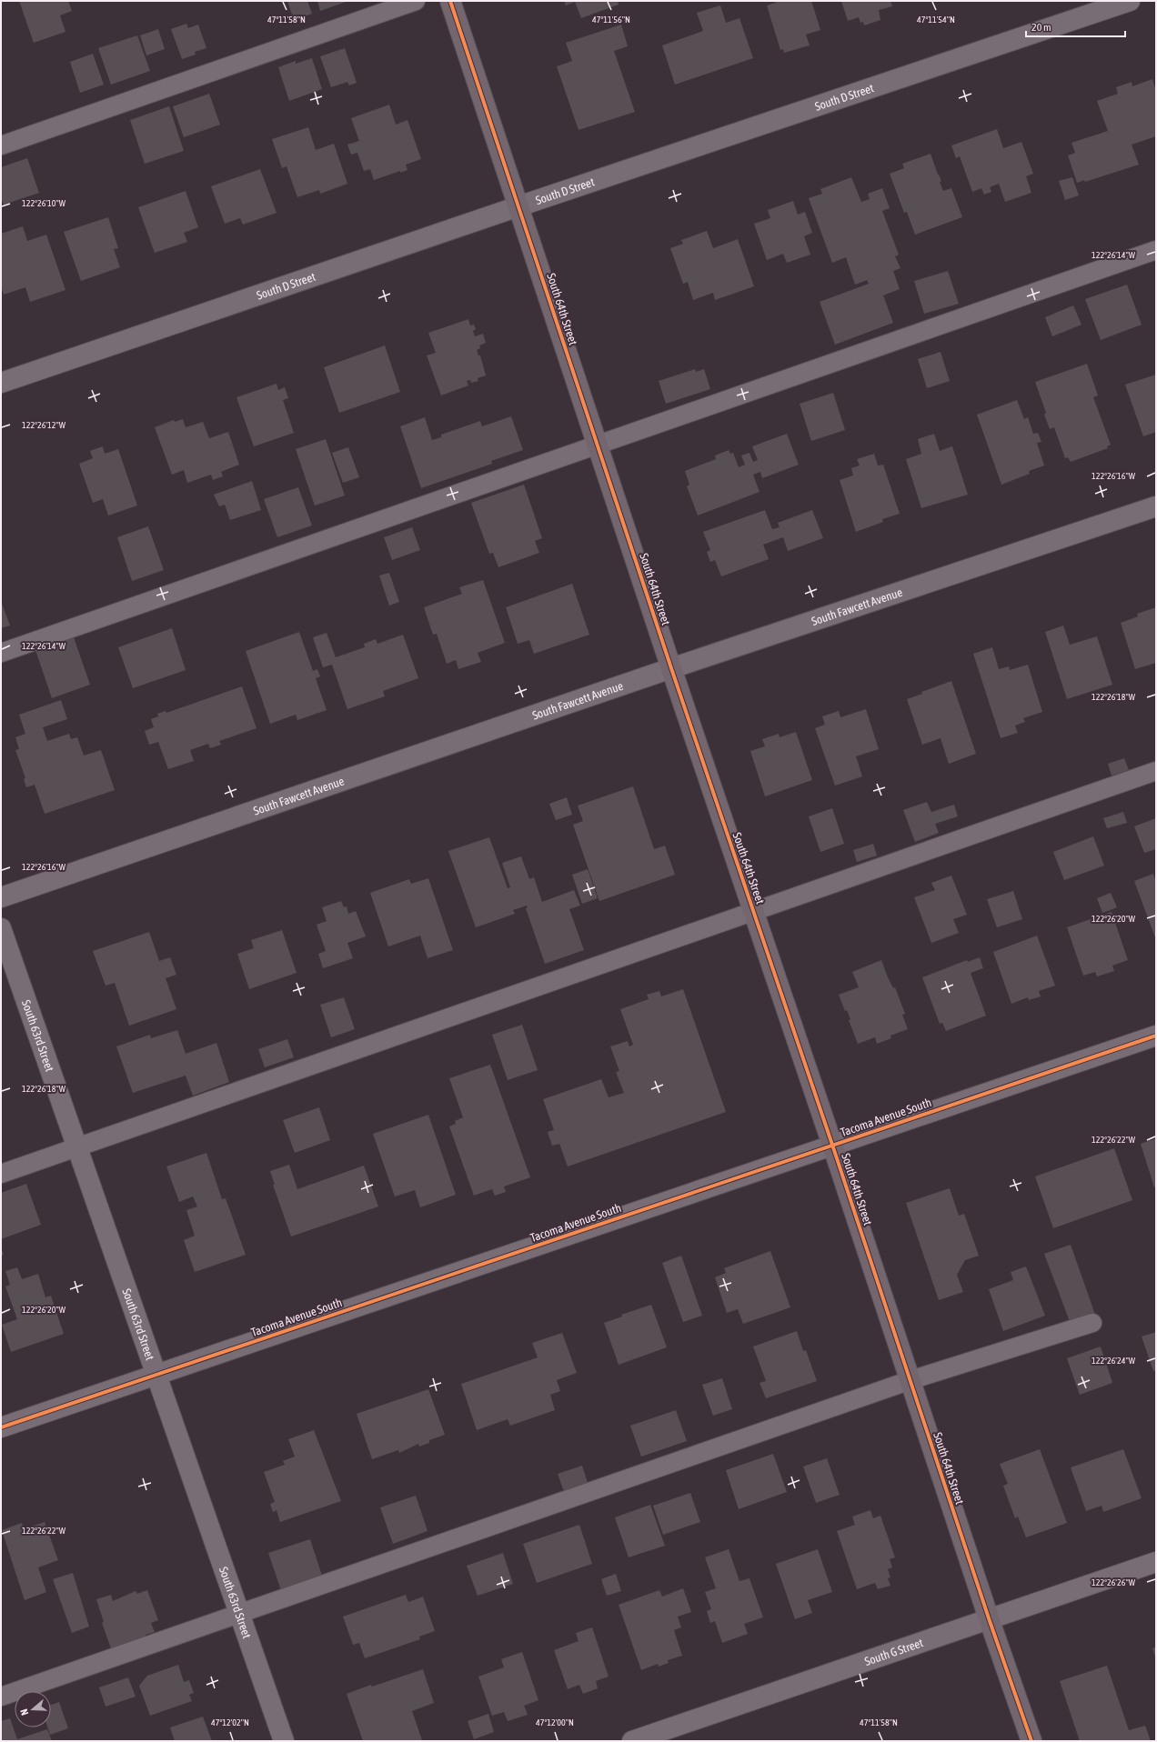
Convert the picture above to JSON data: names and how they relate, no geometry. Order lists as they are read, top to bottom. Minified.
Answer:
{"streets":{"street":["South D Street","South 64th Street","South Fawcett Avenue","South 63rd Street","Tacoma Avenue South","South G Street"]},"crossings":[["South D Street","South 64th Street"],["South 64th Street","South Fawcett Avenue"],["South 64th Street","Tacoma Avenue South"],["South 64th Street","South G Street"],["South 63rd Street","Tacoma Avenue South"]],"scale_bar":"20 m","north":"left","coordinates":["47°11'58\"N","47°11'56\"N","47°11'54\"N","122°26'10\"W","122°26'14\"W","122°26'12\"W","122°26'16\"W","122°26'18\"W","122°26'20\"W","122°26'22\"W","122°26'24\"W","122°26'26\"W","47°12'02\"N","47°12'00\"N"]}
